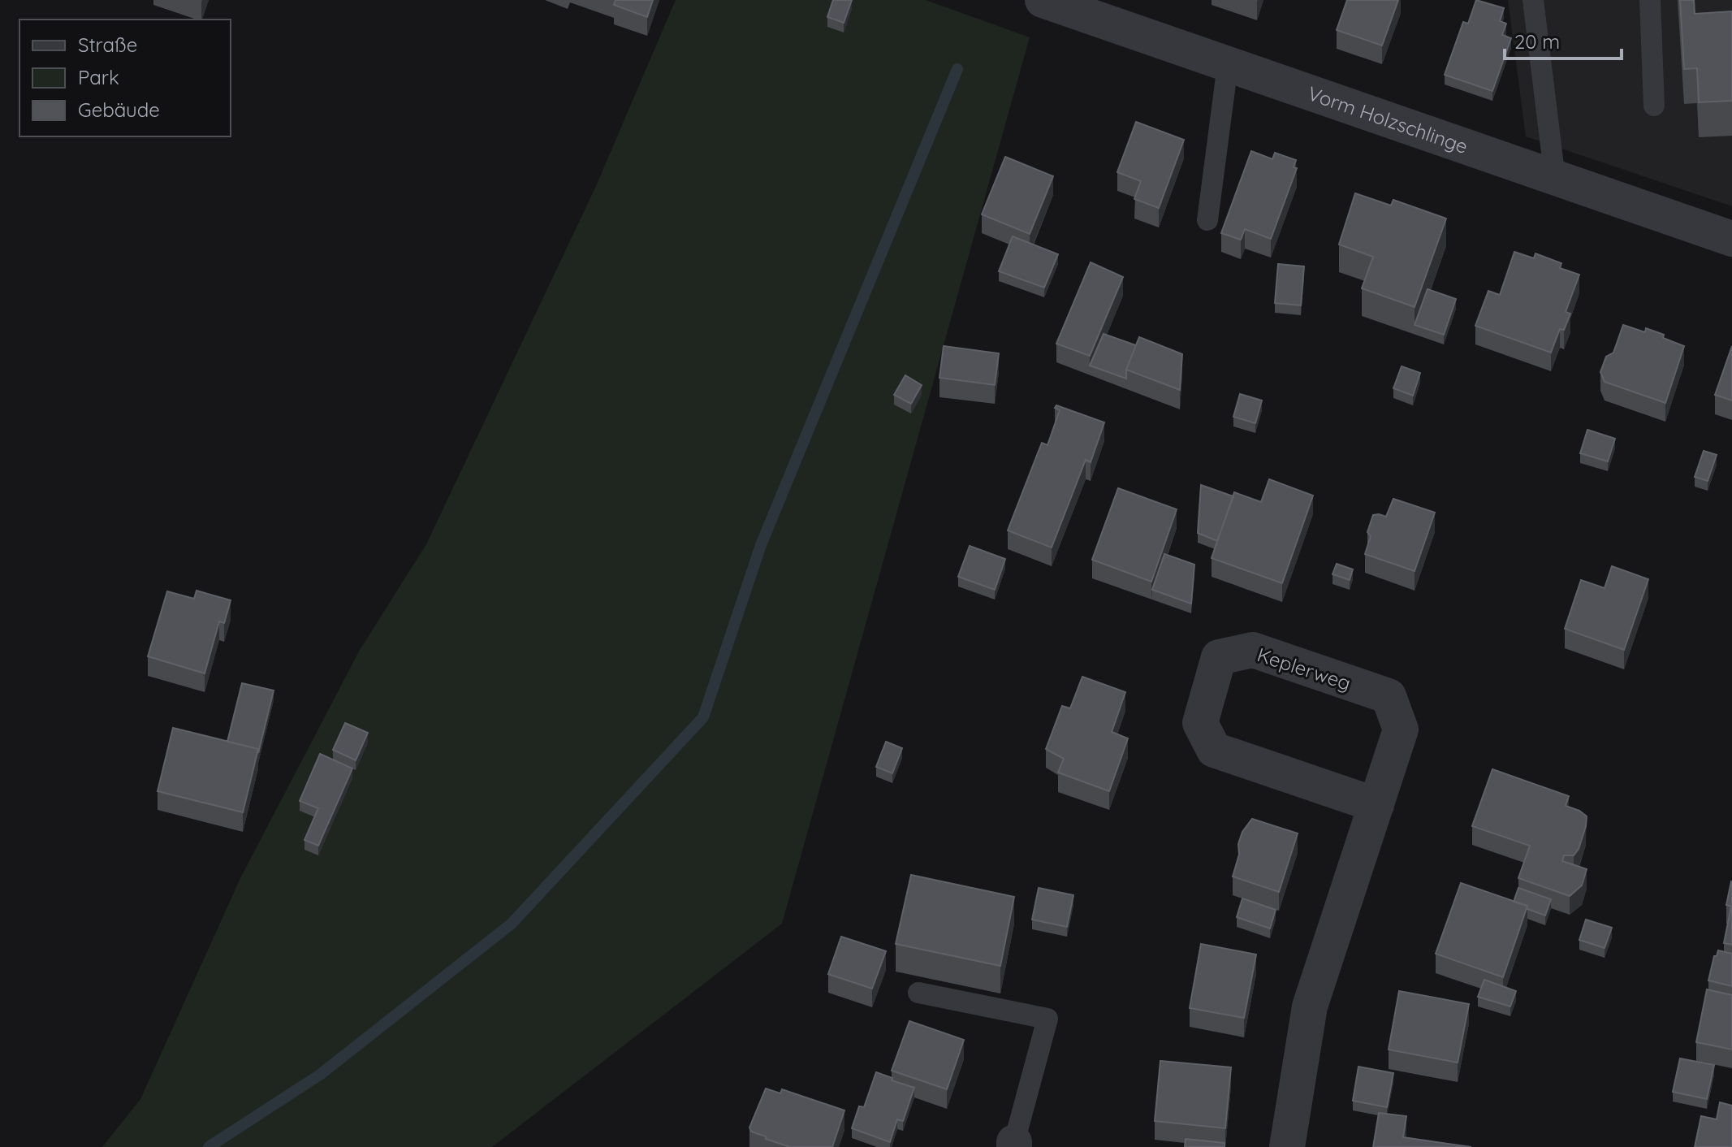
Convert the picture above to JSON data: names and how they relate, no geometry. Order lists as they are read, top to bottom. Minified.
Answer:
{"streets":{"street":["Vorm Holzschlinge","Keplerweg"]},"legend":["Straße","Park","Gebäude"],"scale_bar":"20 m"}
